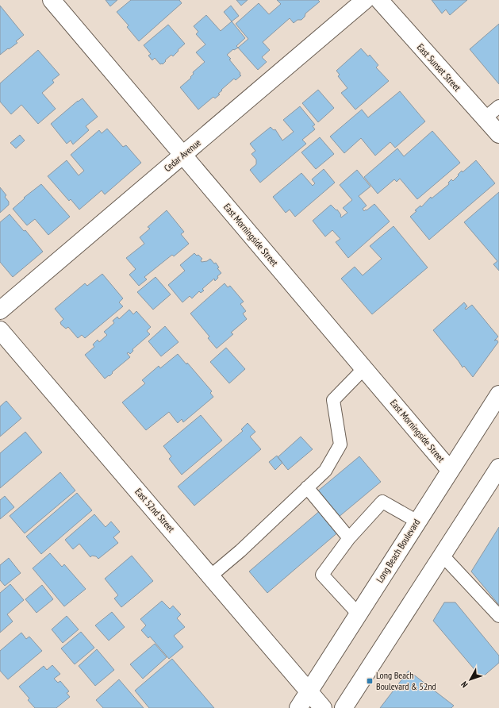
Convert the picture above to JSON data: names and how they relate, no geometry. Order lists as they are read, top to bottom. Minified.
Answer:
{"streets":{"street":["East Sunset Street","Cedar Avenue","East Morningside Street","East 52nd Street","Long Beach Boulevard"]},"crossings":[["Cedar Avenue","East Morningside Street"],["East Morningside Street","Long Beach Boulevard"],["East 52nd Street","Long Beach Boulevard"]],"places":{"transit":["Long Beach Boulevard & 52nd"]},"north":"bottom left"}
